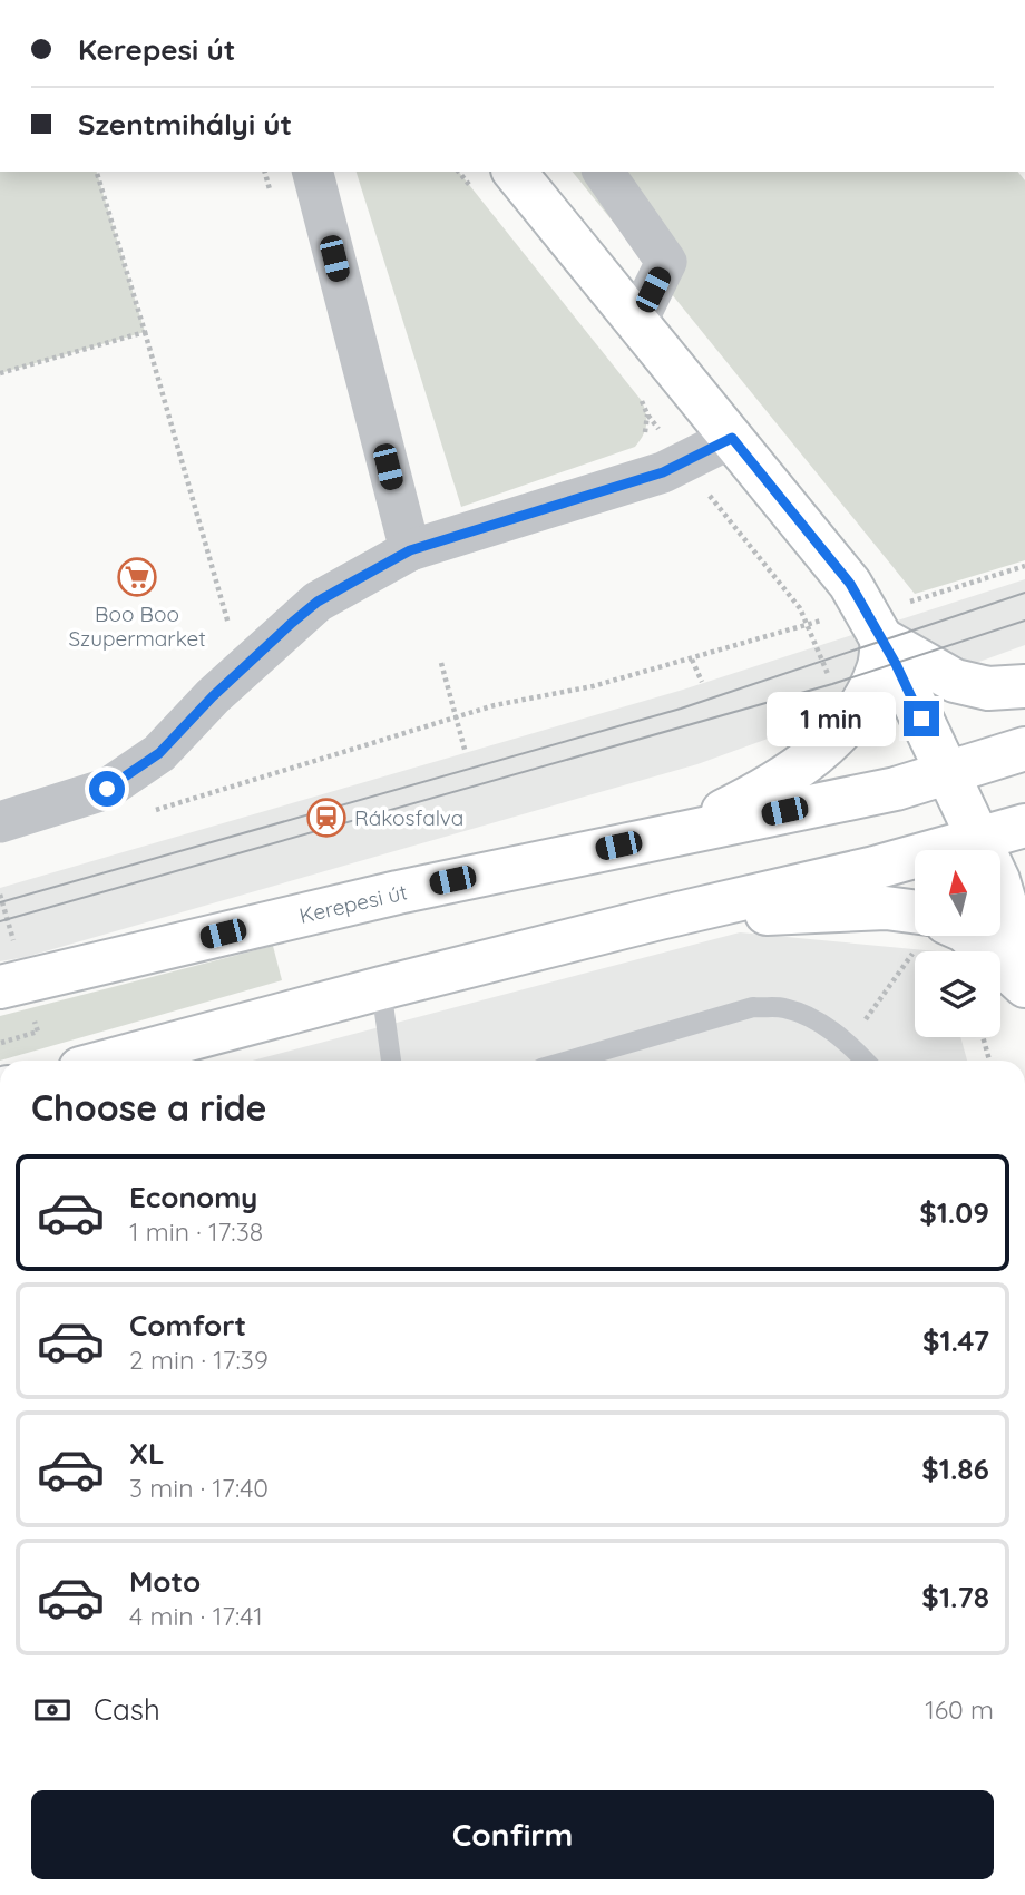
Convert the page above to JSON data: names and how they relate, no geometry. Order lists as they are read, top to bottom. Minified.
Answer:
{"streets":{"main road":["Kerepesi út"]},"places":{"supermarket":["Boo Boo Szupermarket"],"station":["Rákosfalva"]},"north":"top","page":{"banner":["Kerepesi út","Szentmihályi út"],"bubble":"1 min","heading":"Choose a ride","list":[{"name":"Economy","note":"1 min · 17:38","value":"$1.09"},{"name":"Comfort","note":"2 min · 17:39","value":"$1.47"},{"name":"XL","note":"3 min · 17:40","value":"$1.86"},{"name":"Moto","note":"4 min · 17:41","value":"$1.78"}],"pay":["Cash","160 m"],"buttons":"Confirm"}}
